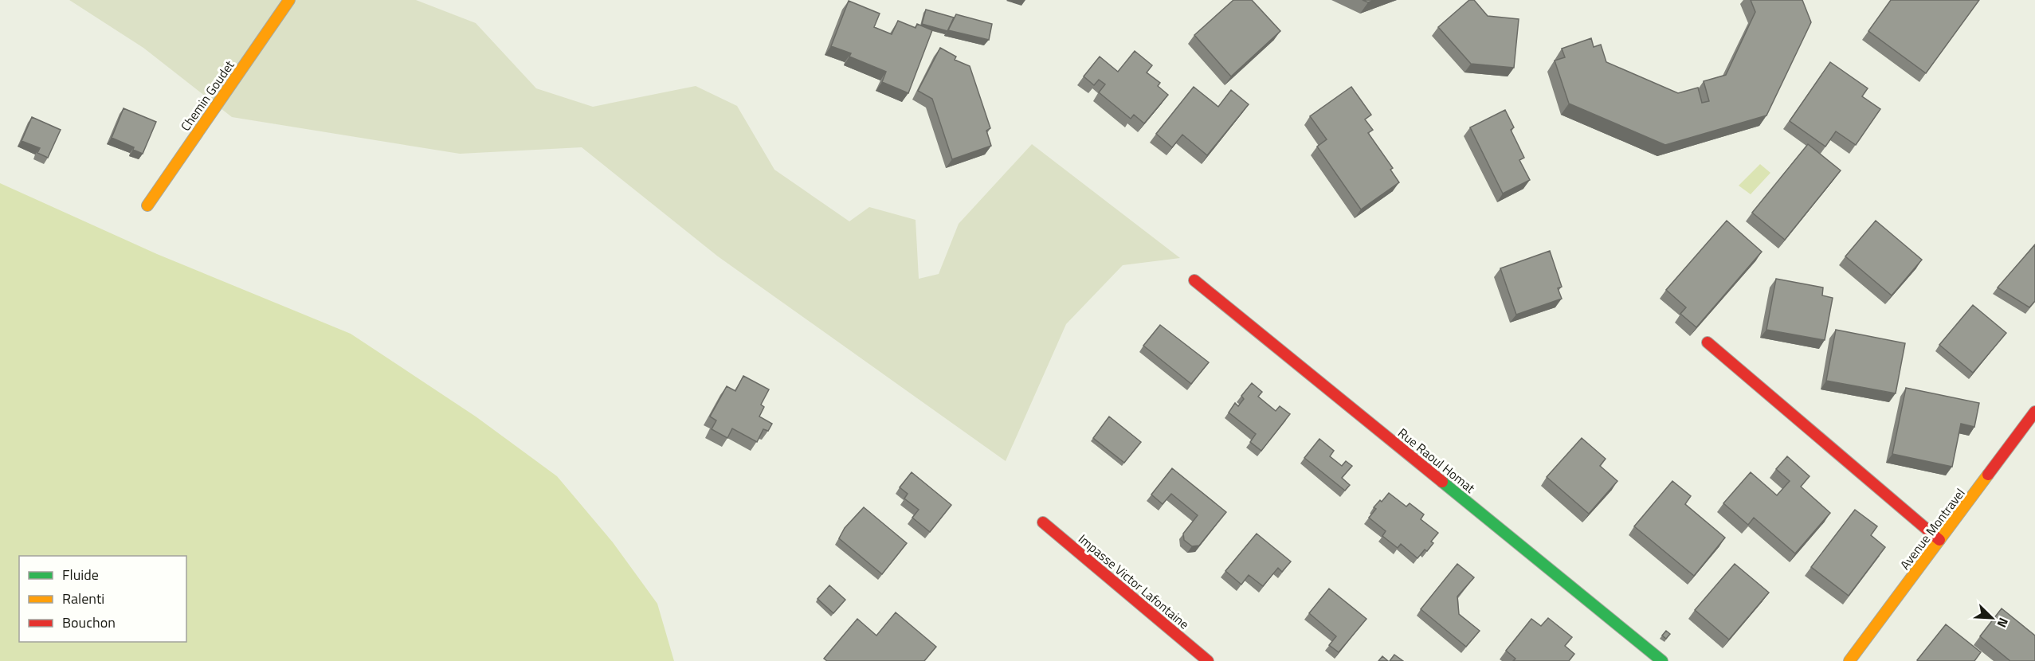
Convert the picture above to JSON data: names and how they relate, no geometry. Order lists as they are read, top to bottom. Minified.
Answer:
{"streets":{"street":["Chemin Goudet","Rue Raoul Homat","Avenue Montravel","Impasse Victor Lafontaine"]},"legend":["Fluide","Ralenti","Bouchon"],"north":"bottom right"}
